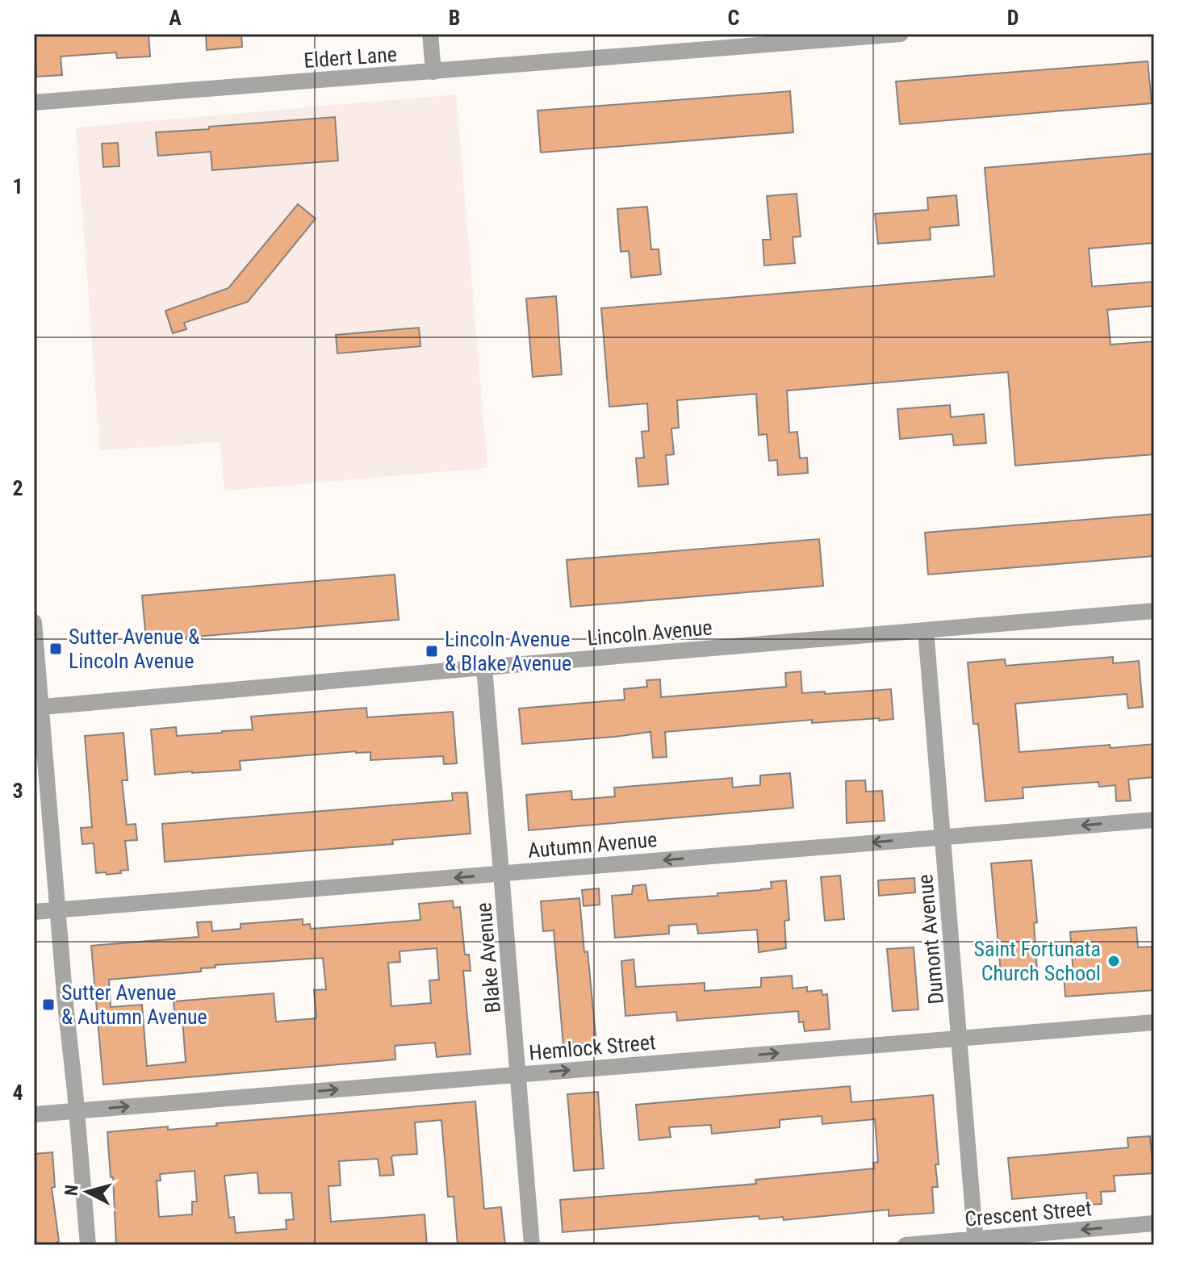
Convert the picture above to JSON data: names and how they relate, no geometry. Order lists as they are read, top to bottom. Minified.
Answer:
{"streets":{"street":["Eldert Lane","Lincoln Avenue","Autumn Avenue","Dumont Avenue","Blake Avenue","Hemlock Street","Crescent Street"]},"crossings":[["Lincoln Avenue","Dumont Avenue"],["Lincoln Avenue","Blake Avenue"],["Autumn Avenue","Dumont Avenue"],["Autumn Avenue","Blake Avenue"],["Dumont Avenue","Hemlock Street"],["Dumont Avenue","Crescent Street"],["Blake Avenue","Hemlock Street"]],"one_way":["Autumn Avenue","Hemlock Street","Crescent Street"],"places":{"transit":["Sutter Avenue & Lincoln Avenue","Lincoln Avenue & Blake Avenue","Sutter Avenue & Autumn Avenue"],"other":["Saint Fortunata Church School"]},"north":"left","grid":{"columns":["A","B","C","D"],"rows":["1","2","3","4"]}}
